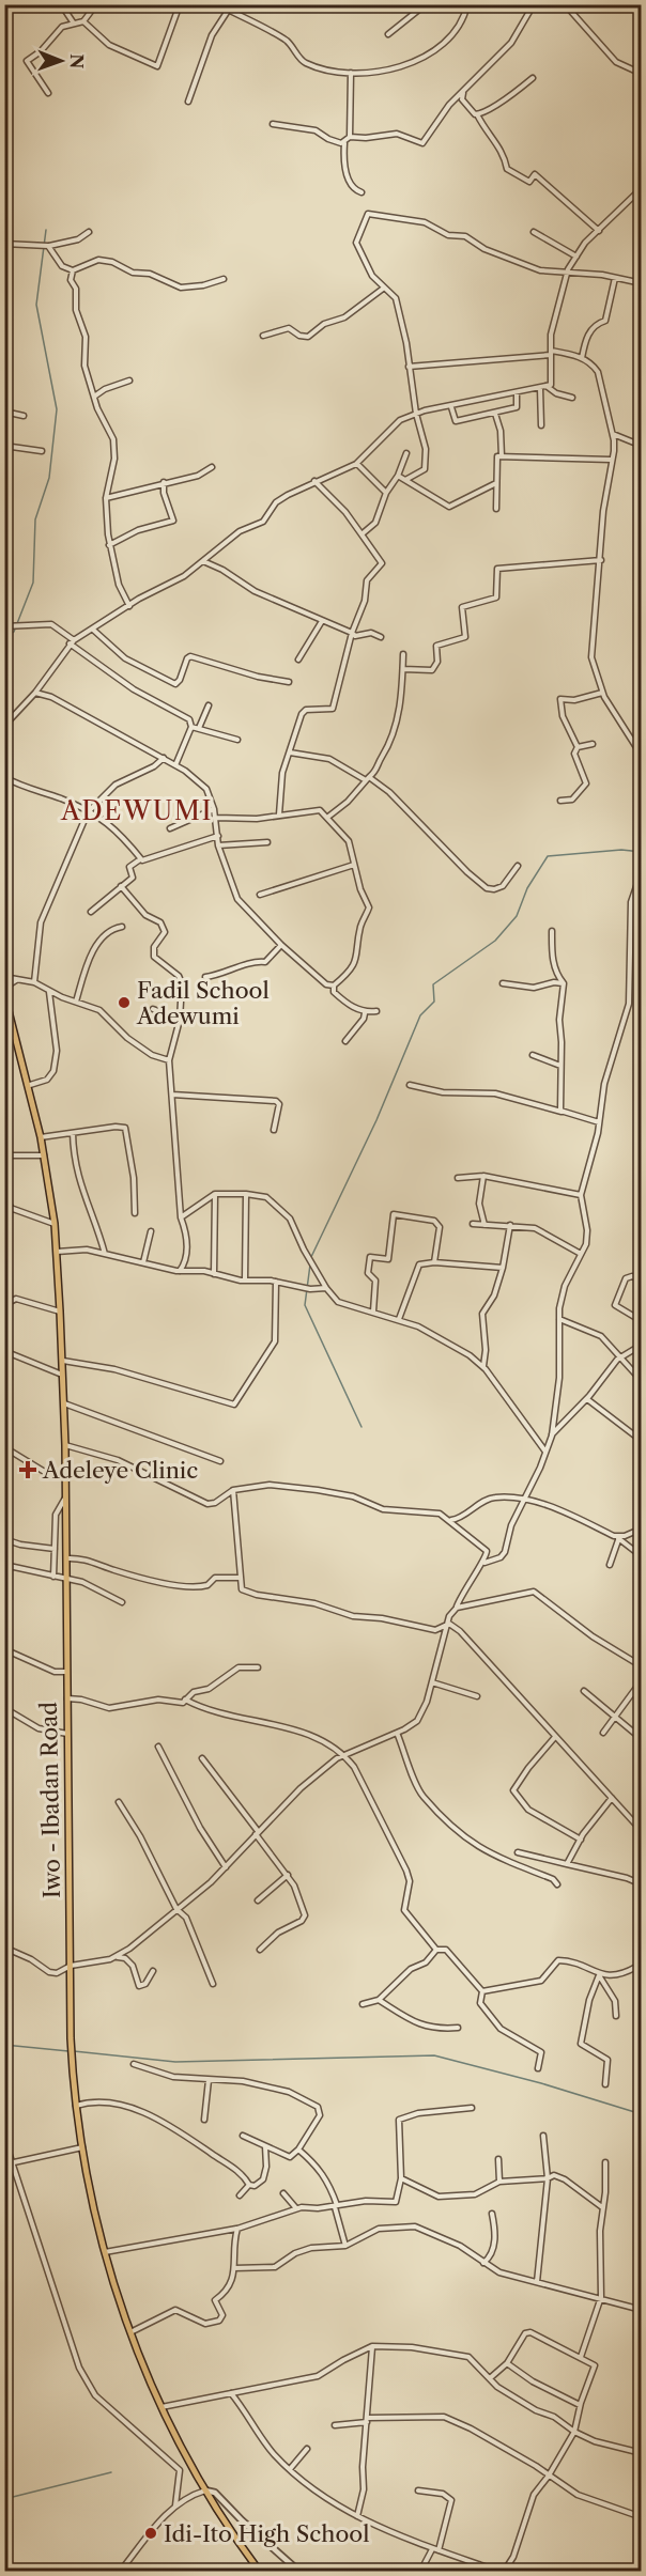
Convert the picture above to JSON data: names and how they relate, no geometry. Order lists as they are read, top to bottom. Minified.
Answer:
{"streets":{"main road":["Iwo - Ibadan Road"]},"districts":["ADEWUMI"],"places":{"other":["Fadil School Adewumi","Idi-Ito High School"],"health":["Adeleye Clinic"]},"north":"right"}
